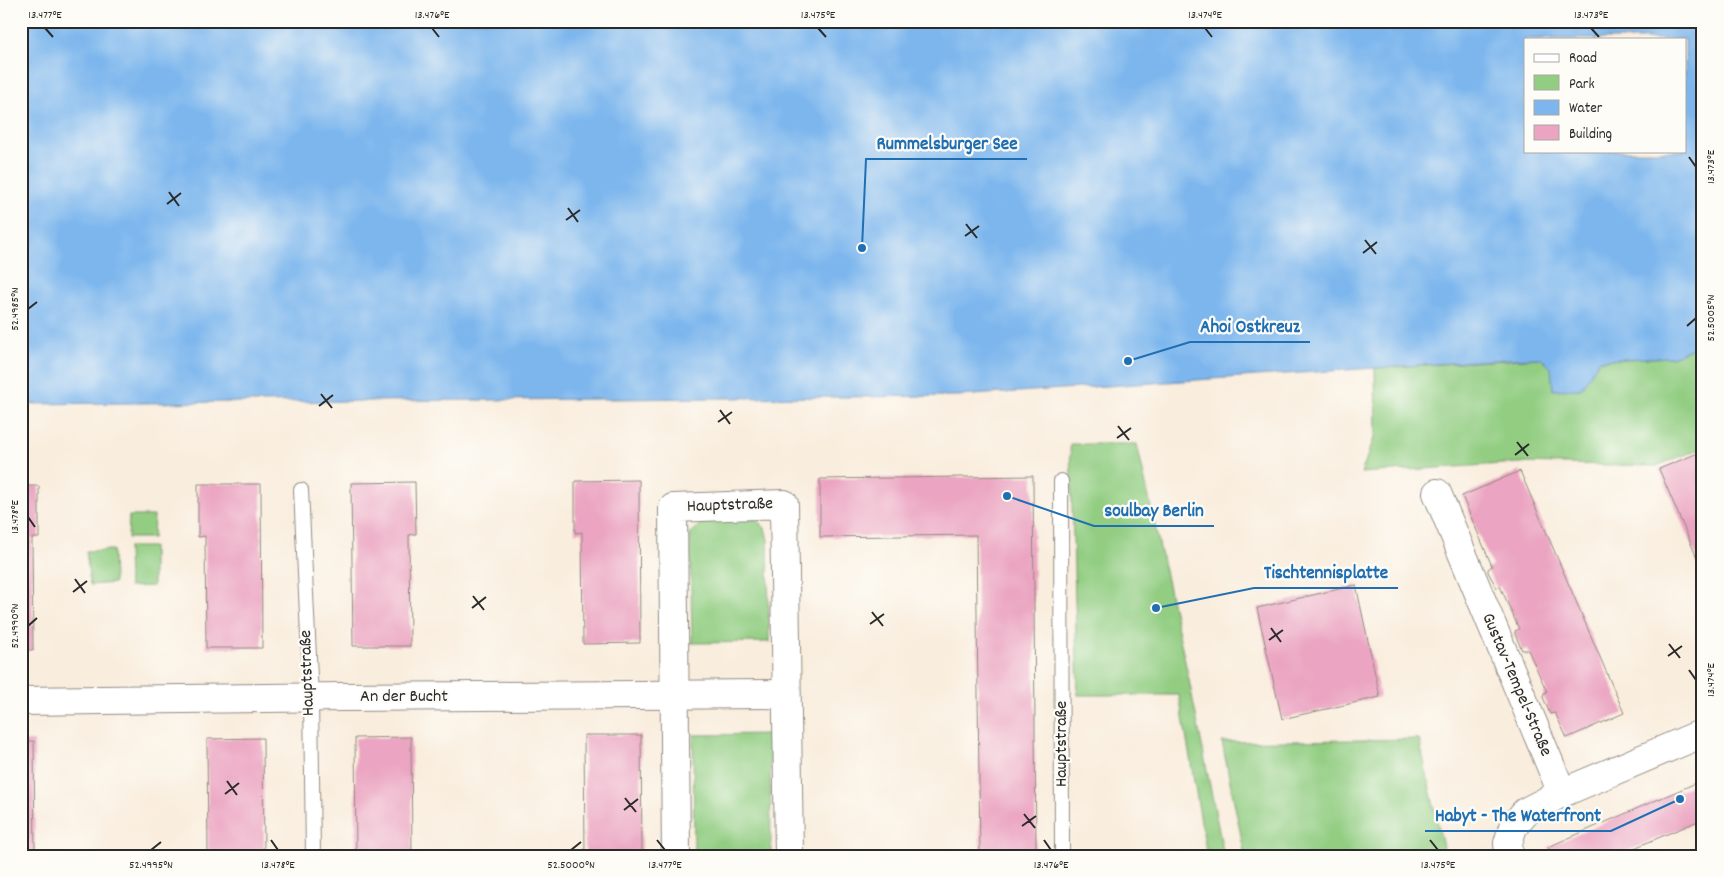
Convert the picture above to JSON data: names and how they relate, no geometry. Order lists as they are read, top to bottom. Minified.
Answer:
{"streets":{"street":["Hauptstraße","Gustav-Tempel-Straße","An der Bucht"]},"crossings":[["Hauptstraße","An der Bucht"]],"places":["Rummelsburger See","Ahoi Ostkreuz","soulbay Berlin","Tischtennisplatte","Habyt - The Waterfront"],"legend":["Road","Park","Water","Building"],"coordinates":["13.477°E","13.476°E","13.475°E","13.474°E","13.473°E","52.4985°N","52.5005°N","13.478°E","52.4990°N","52.4995°N","52.5000°N"]}
